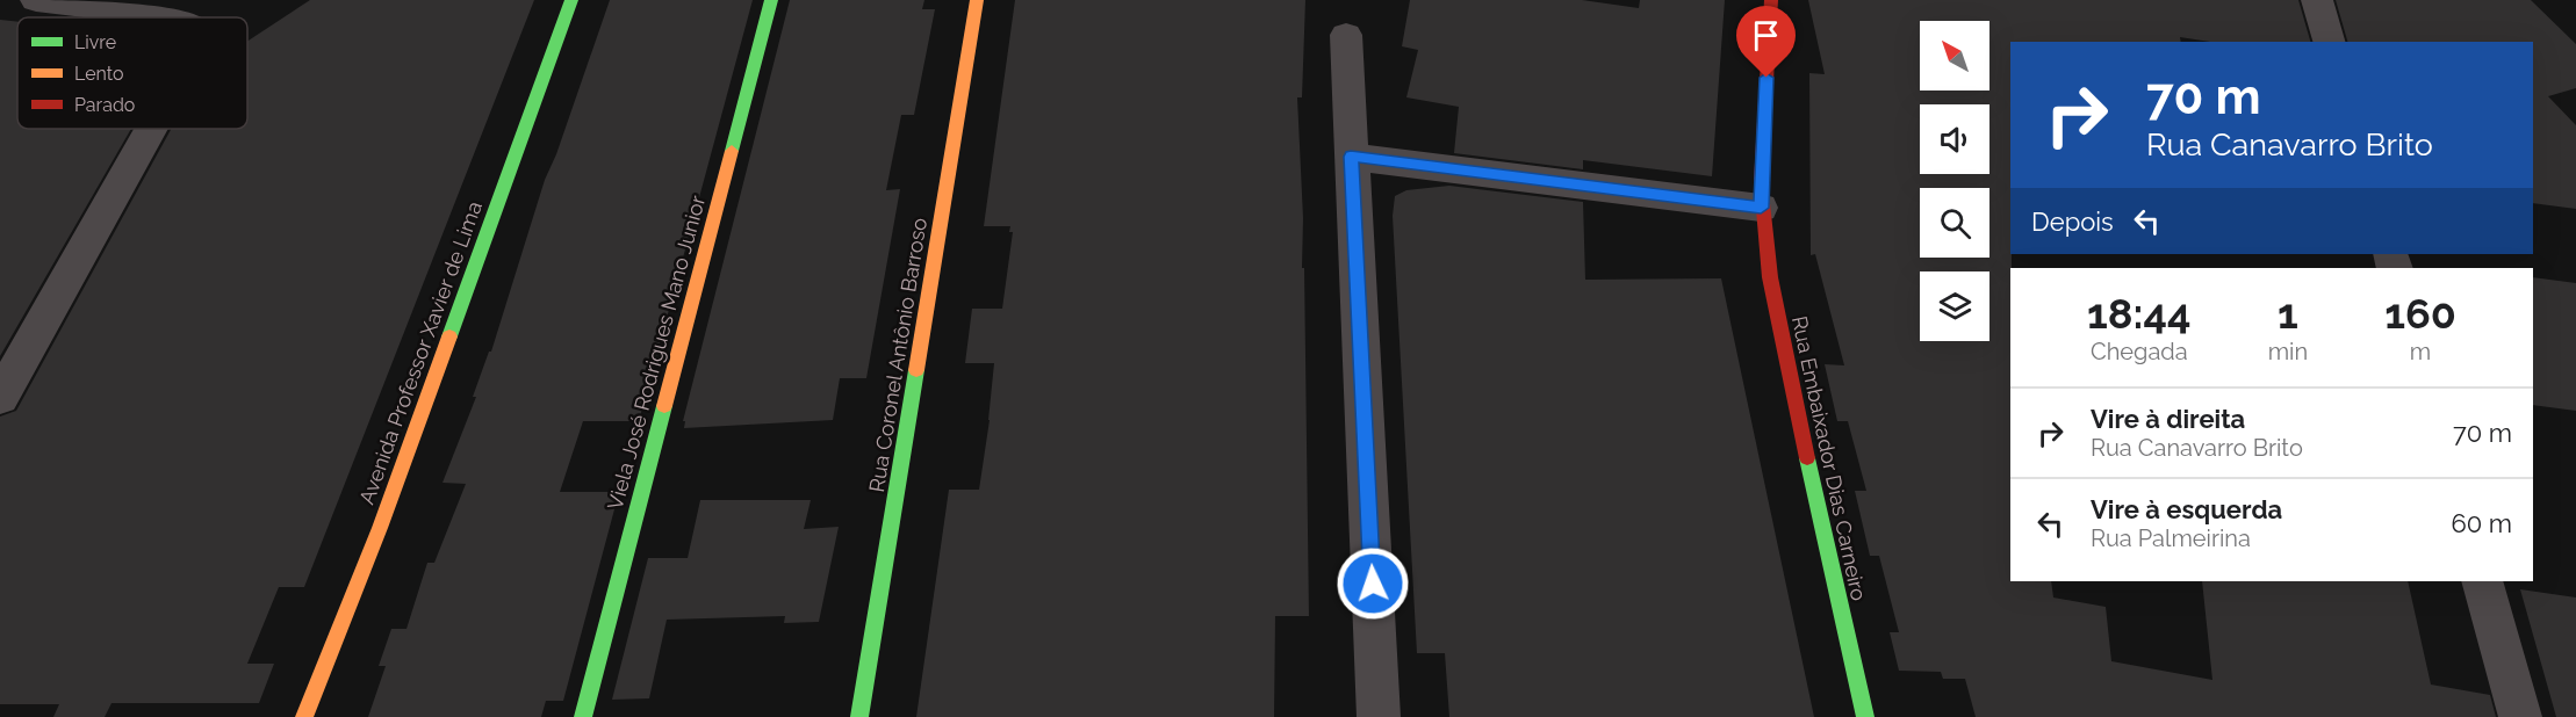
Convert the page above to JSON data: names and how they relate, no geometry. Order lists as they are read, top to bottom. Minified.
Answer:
{"streets":{"street":["Avenida Professor Xavier de Lima","Viela José Rodrigues Mano Junior","Rua Coronel Antônio Barroso","Rua Embaixador Dias Carneiro"]},"legend":["Livre","Lento","Parado"],"north":"top left","page":{"turn":["70 m","Rua Canavarro Brito"],"then":"Depois","eta":["18:44","Chegada","1","min","160","m"],"list":[{"name":"Vire à direita","note":"Rua Canavarro Brito","value":"70 m"},{"name":"Vire à esquerda","note":"Rua Palmeirina","value":"60 m"}]}}
